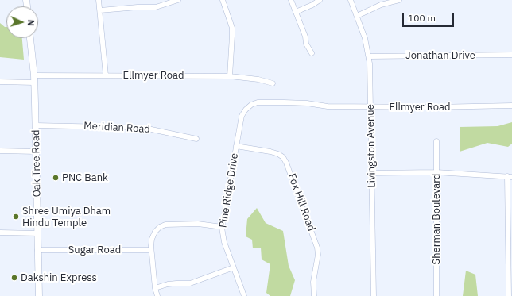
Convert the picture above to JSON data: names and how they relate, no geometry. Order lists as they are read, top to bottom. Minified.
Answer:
{"streets":{"main road":["Oak Tree Road"],"street":["Jonathan Drive","Ellmyer Road","Meridian Road","Livingston Avenue","Pine Ridge Drive","Fox Hill Road","Sherman Boulevard","Sugar Road"]},"crossings":[["Jonathan Drive","Livingston Avenue"],["Ellmyer Road","Livingston Avenue"],["Ellmyer Road","Oak Tree Road"],["Ellmyer Road","Pine Ridge Drive"],["Meridian Road","Oak Tree Road"],["Oak Tree Road","Sugar Road"],["Pine Ridge Drive","Fox Hill Road"]],"places":["PNC Bank","Shree Umiya Dham Hindu Temple","Dakshin Express"],"scale_bar":"100 m","north":"right"}
